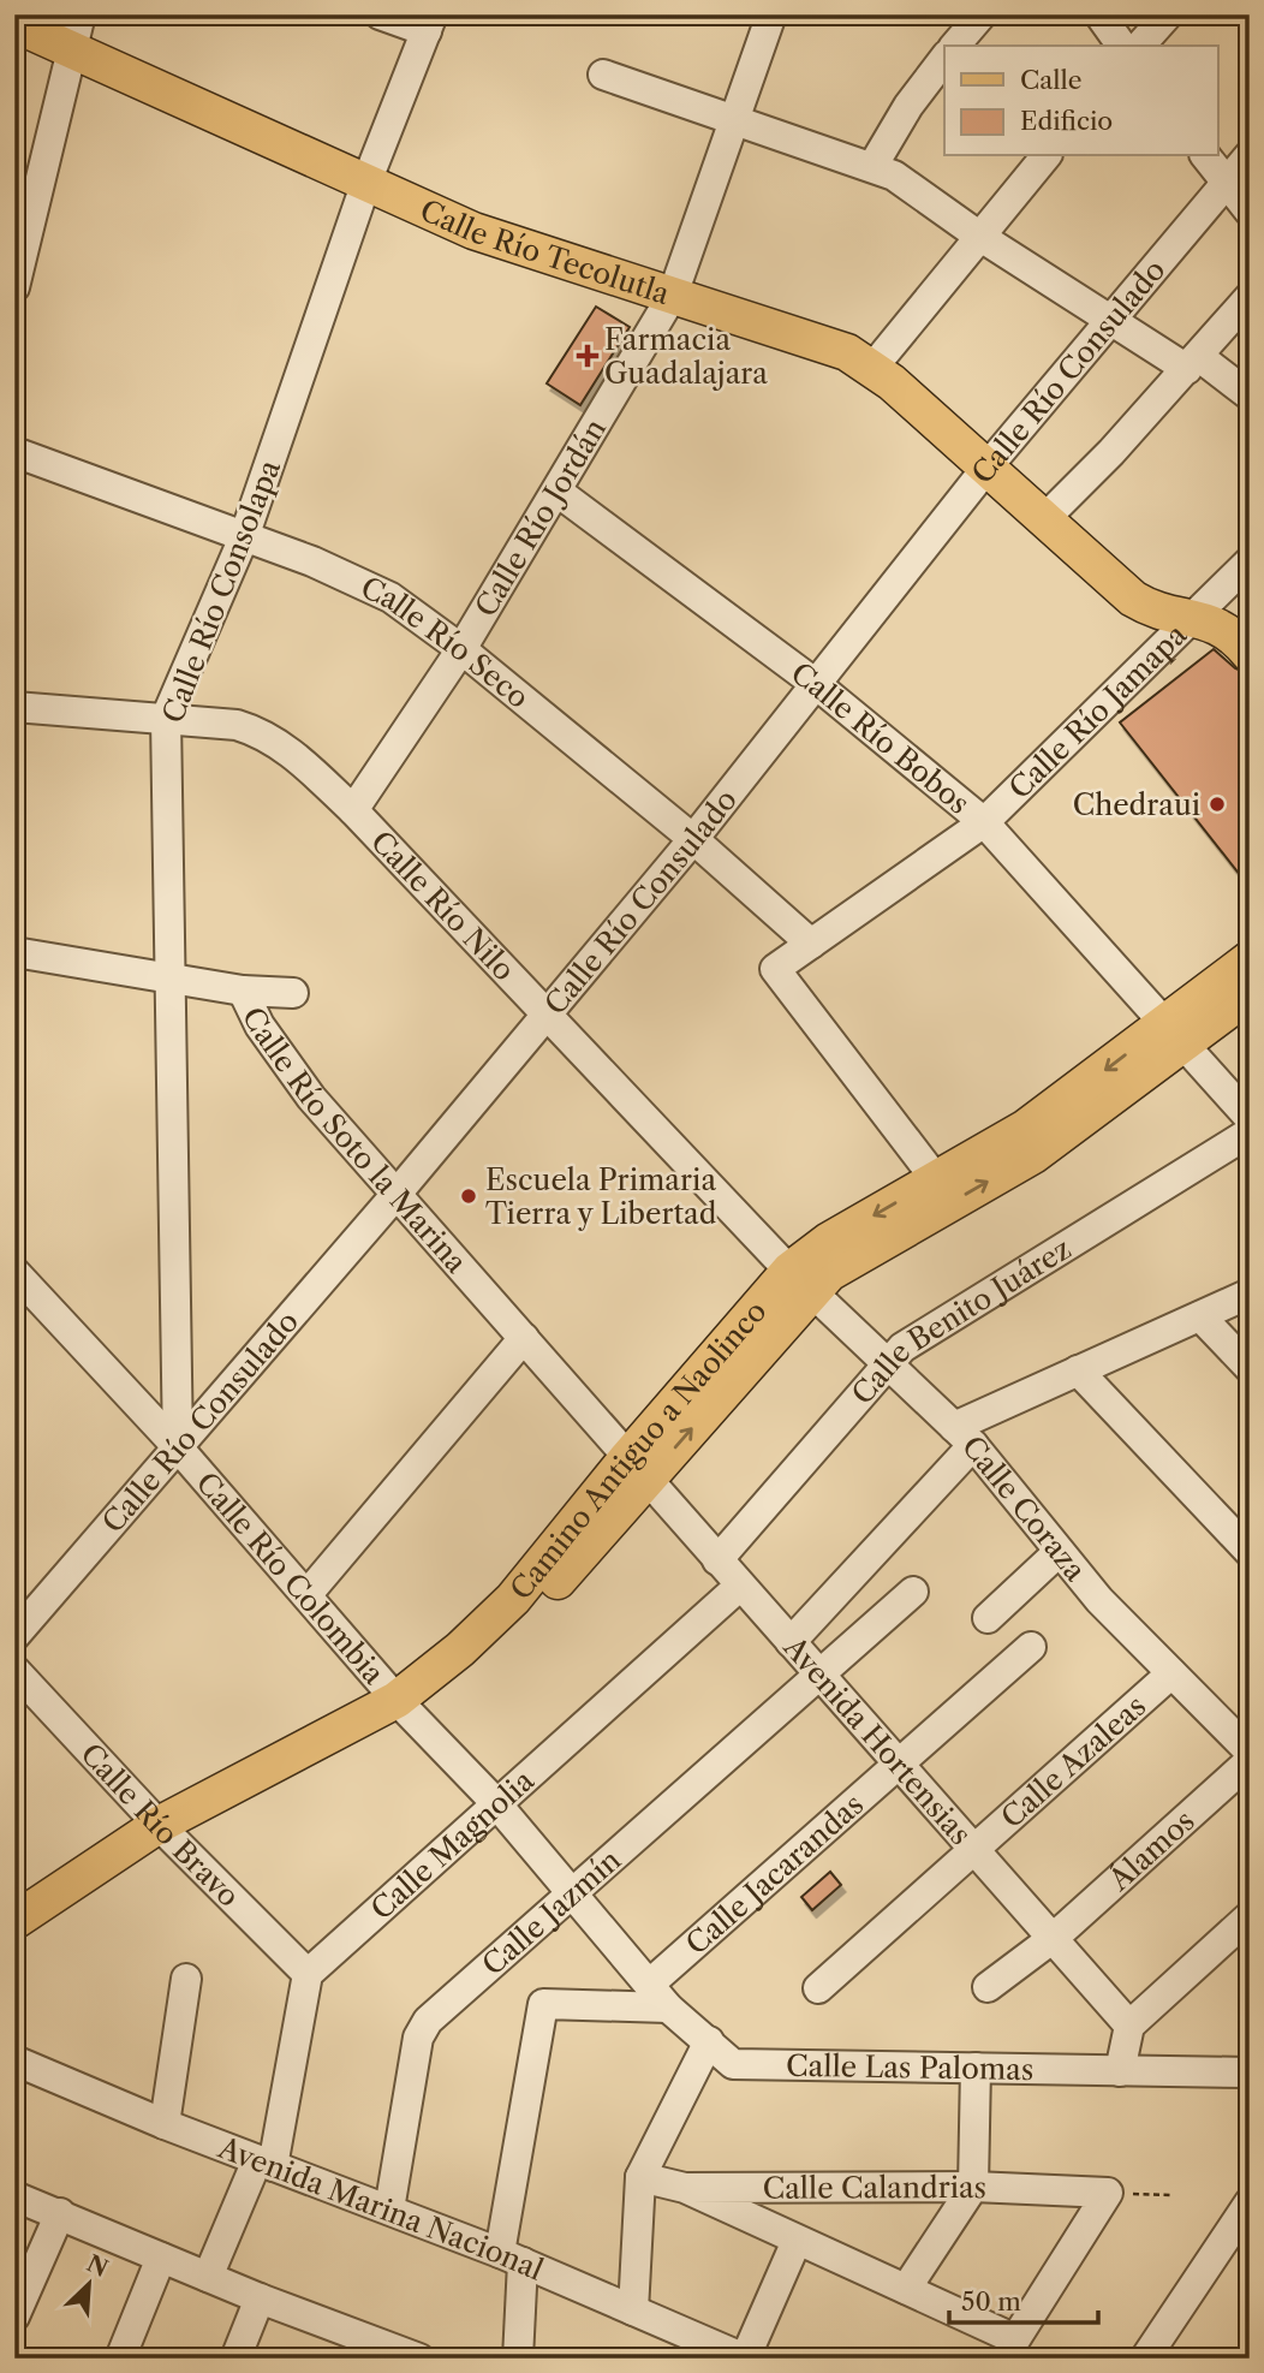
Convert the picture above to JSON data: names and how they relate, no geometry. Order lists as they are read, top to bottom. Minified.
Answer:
{"streets":{"main road":["Calle Río Tecolutla","Camino Antiguo a Naolinco"],"street":["Calle Río Consulado","Calle Río Jordán","Calle Río Consolapa","Calle Río Seco","Calle Río Jamapa","Calle Río Bobos","Calle Río Nilo","Calle Río Soto la Marina","Calle Benito Juárez","Calle Coraza","Calle Río Colombia","Avenida Hortensias","Calle Azaleas","Calle Río Bravo","Calle Magnolia","Álamos","Calle Jacarandas","Calle Jazmín","Calle Las Palomas","Calle Calandrias","Avenida Marina Nacional"]},"crossings":[["Calle Río Tecolutla","Calle Río Consulado"],["Calle Río Tecolutla","Calle Río Jordán"],["Calle Río Tecolutla","Calle Río Consolapa"],["Calle Río Tecolutla","Calle Río Jamapa"],["Calle Río Consulado","Calle Río Consolapa"],["Calle Río Consulado","Calle Río Seco"],["Calle Río Consulado","Calle Río Bobos"],["Calle Río Consulado","Calle Río Nilo"],["Calle Río Consulado","Calle Río Soto la Marina"],["Calle Río Consulado","Calle Río Colombia"],["Calle Río Jordán","Calle Río Seco"],["Calle Río Jordán","Calle Río Bobos"],["Calle Río Jordán","Calle Río Nilo"],["Calle Río Consolapa","Calle Río Seco"],["Calle Río Consolapa","Calle Río Nilo"],["Calle Río Consolapa","Calle Río Soto la Marina"],["Calle Río Consolapa","Calle Río Colombia"],["Calle Río Seco","Calle Río Jamapa"],["Calle Río Jamapa","Calle Río Bobos"],["Calle Río Jamapa","Camino Antiguo a Naolinco"],["Calle Río Bobos","Camino Antiguo a Naolinco"],["Calle Río Nilo","Camino Antiguo a Naolinco"],["Calle Río Nilo","Calle Coraza"],["Calle Río Soto la Marina","Camino Antiguo a Naolinco"],["Calle Río Soto la Marina","Avenida Hortensias"],["Calle Benito Juárez","Calle Coraza"],["Calle Benito Juárez","Avenida Hortensias"],["Camino Antiguo a Naolinco","Calle Coraza"],["Camino Antiguo a Naolinco","Calle Río Colombia"],["Camino Antiguo a Naolinco","Avenida Hortensias"],["Camino Antiguo a Naolinco","Calle Río Bravo"],["Calle Coraza","Calle Azaleas"],["Calle Río Colombia","Calle Magnolia"],["Calle Río Colombia","Calle Jazmín"],["Calle Río Colombia","Calle Las Palomas"],["Avenida Hortensias","Calle Azaleas"],["Avenida Hortensias","Calle Magnolia"],["Avenida Hortensias","Álamos"],["Avenida Hortensias","Calle Jacarandas"],["Avenida Hortensias","Calle Jazmín"],["Calle Río Bravo","Calle Magnolia"],["Calle Jacarandas","Calle Las Palomas"],["Calle Jazmín","Calle Las Palomas"],["Calle Jazmín","Avenida Marina Nacional"]],"places":{"health":["Farmacia Guadalajara"],"other":["Chedraui","Escuela Primaria Tierra y Libertad"]},"legend":["Calle","Edificio"],"scale_bar":"50 m","north":"top right"}
